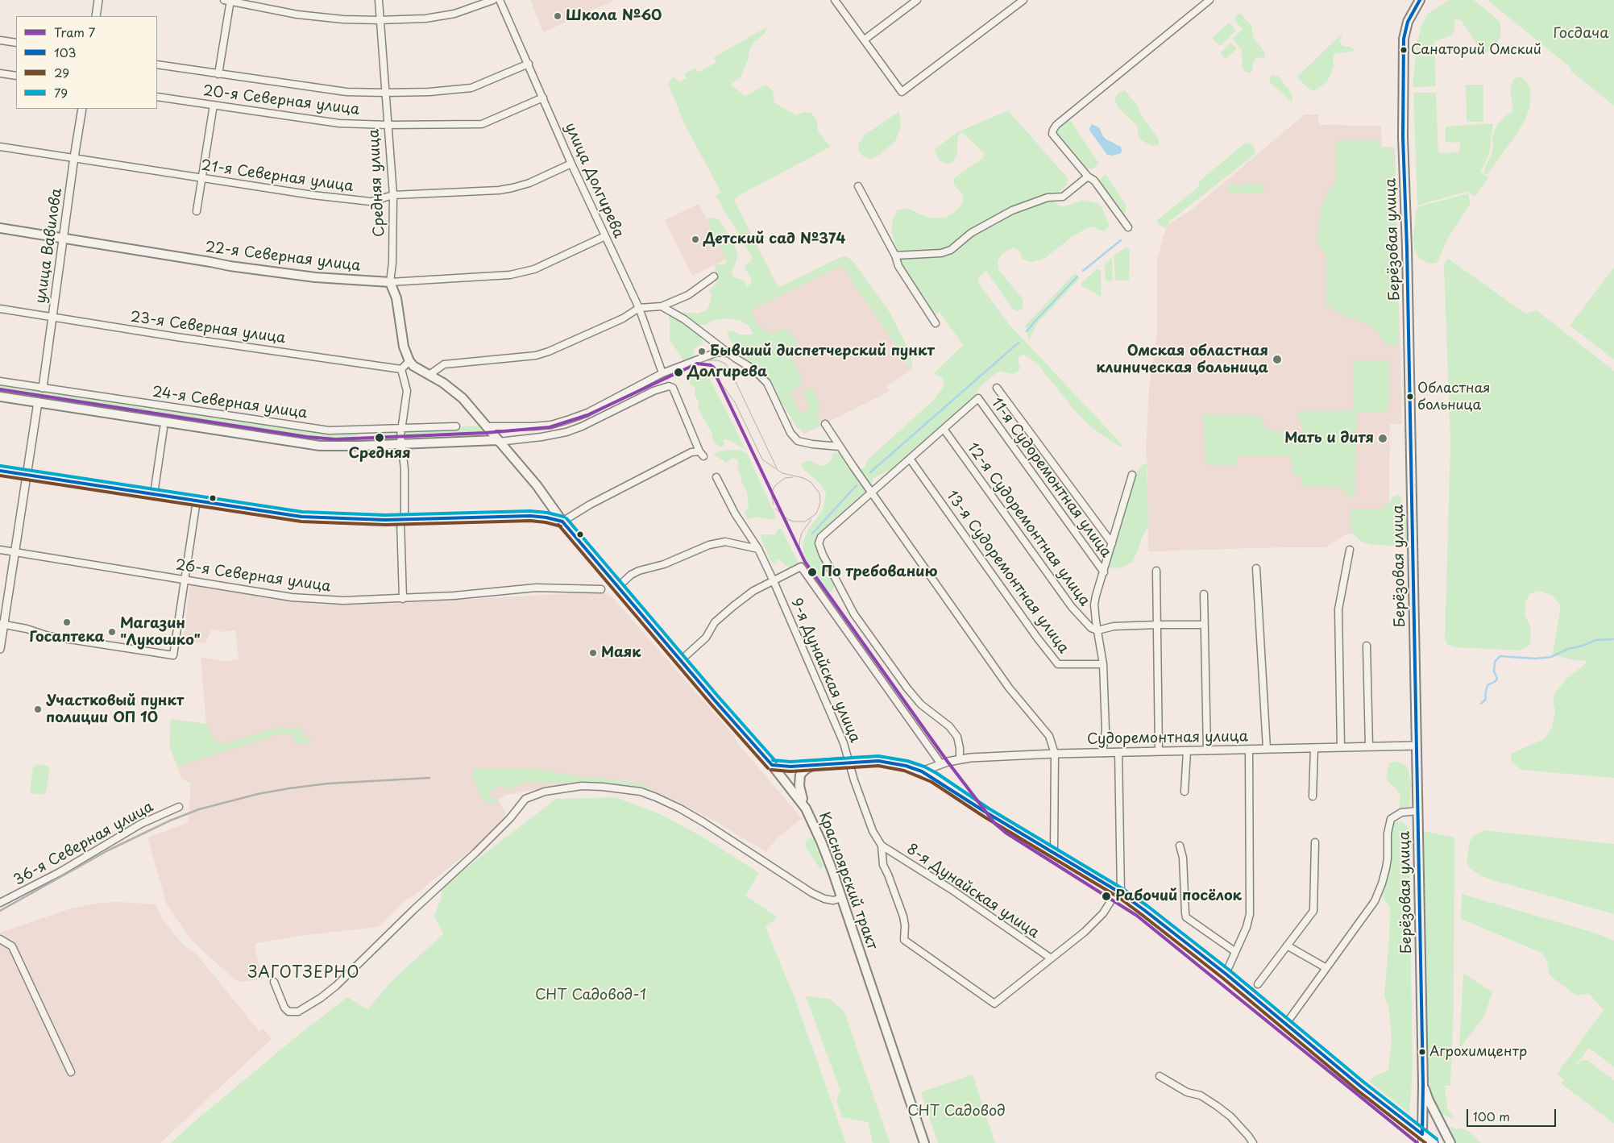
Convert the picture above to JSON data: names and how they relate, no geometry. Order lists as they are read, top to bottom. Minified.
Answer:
{"streets":{"main road":["Средняя улица","Берёзовая улица","22-я Северная улица","24-я Северная улица","Красноярский тракт"],"street":["20-я Северная улица","21-я Северная улица","улица Долгирева","улица Вавилова","23-я Северная улица","11-я Судоремонтная улица","12-я Судоремонтная улица","13-я Судоремонтная улица","26-я Северная улица","9-я Дунайская улица","Судоремонтная улица","36-я Северная улица","8-я Дунайская улица"]},"crossings":[["20-я Северная улица","улица Долгирева"],["20-я Северная улица","Средняя улица"],["21-я Северная улица","улица Долгирева"],["21-я Северная улица","Средняя улица"],["21-я Северная улица","улица Вавилова"],["улица Долгирева","22-я Северная улица"],["Средняя улица","22-я Северная улица"],["Средняя улица","Красноярский тракт"],["Берёзовая улица","Судоремонтная улица"],["улица Вавилова","22-я Северная улица"],["улица Вавилова","23-я Северная улица"],["улица Вавилова","24-я Северная улица"],["24-я Северная улица","Красноярский тракт"],["11-я Судоремонтная улица","12-я Судоремонтная улица"],["9-я Дунайская улица","8-я Дунайская улица"]],"districts":["ЗАГОТЗЕРНО"],"parks":["Госдача","СНТ Садовод-1","СНТ Садовод"],"places":["Школа №60","Санаторий Омский","Детский сад №374","Бывший диспетчерский пункт","Омская областная клиническая больница","Долгирева","Областная больница","Средняя","Мать и дитя","По требованию","Госаптека","Магазин \"Лукошко\"","Маяк","Участковый пункт полиции ОП 10","Рабочий посёлок","Агрохимцентр"],"lines":["transit line 103","tram line 7","transit line 79","transit line 29"],"legend":["Tram 7","103","29","79"],"scale_bar":"100 m"}
